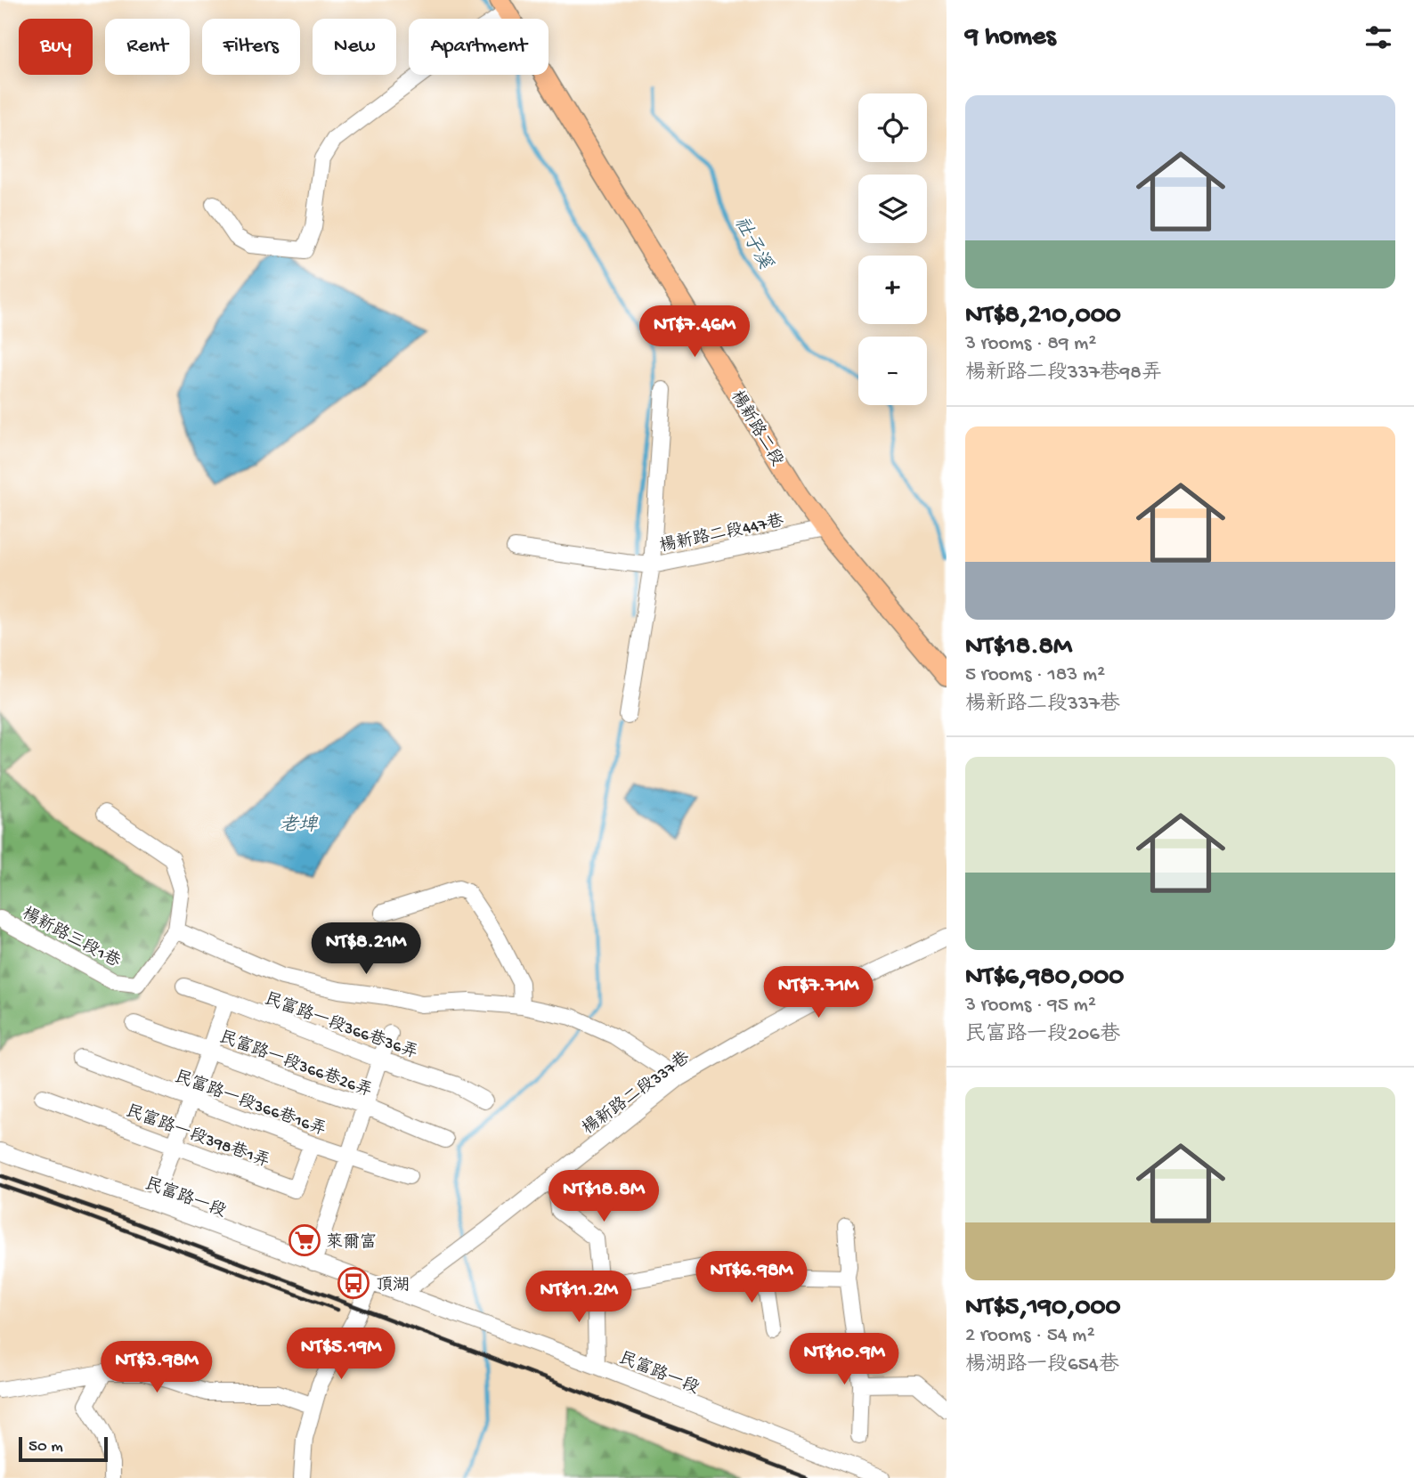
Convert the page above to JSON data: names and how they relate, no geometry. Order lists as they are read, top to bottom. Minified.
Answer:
{"streets":{"main road":["楊新路二段"],"street":["楊新路二段447巷","楊新路三段1巷","民富路一段366巷36弄","民富路一段366巷26弄","楊新路二段337巷","民富路一段366巷16弄","民富路一段398巷1弄","民富路一段"]},"crossings":[["楊新路二段","楊新路二段447巷"],["楊新路二段337巷","民富路一段"],["民富路一段366巷16弄","民富路一段398巷1弄"]],"water":["社子溪","老埤"],"places":{"supermarket":["萊爾富"],"bus stop":["頂湖"]},"scale_bar":"50 m","page":{"heading":"9 homes","chip":["Buy","Rent","Filters","New","Apartment"],"list":[{"name":"NT$8,210,000","note":"3 rooms · 89 m² · 楊新路二段337巷98弄"},{"name":"NT$18.8M","note":"5 rooms · 183 m² · 楊新路二段337巷"},{"name":"NT$6,980,000","note":"3 rooms · 95 m² · 民富路一段206巷"},{"name":"NT$5,190,000","note":"2 rooms · 54 m² · 楊湖路一段654巷"}],"map_buttons":["+","−"],"price":["NT$7.46M","NT$8.21M","NT$7.71M","NT$18.8M","NT$6.98M","NT$11.2M","NT$5.19M","NT$10.9M","NT$3.98M"],"scale":"50 m"}}
